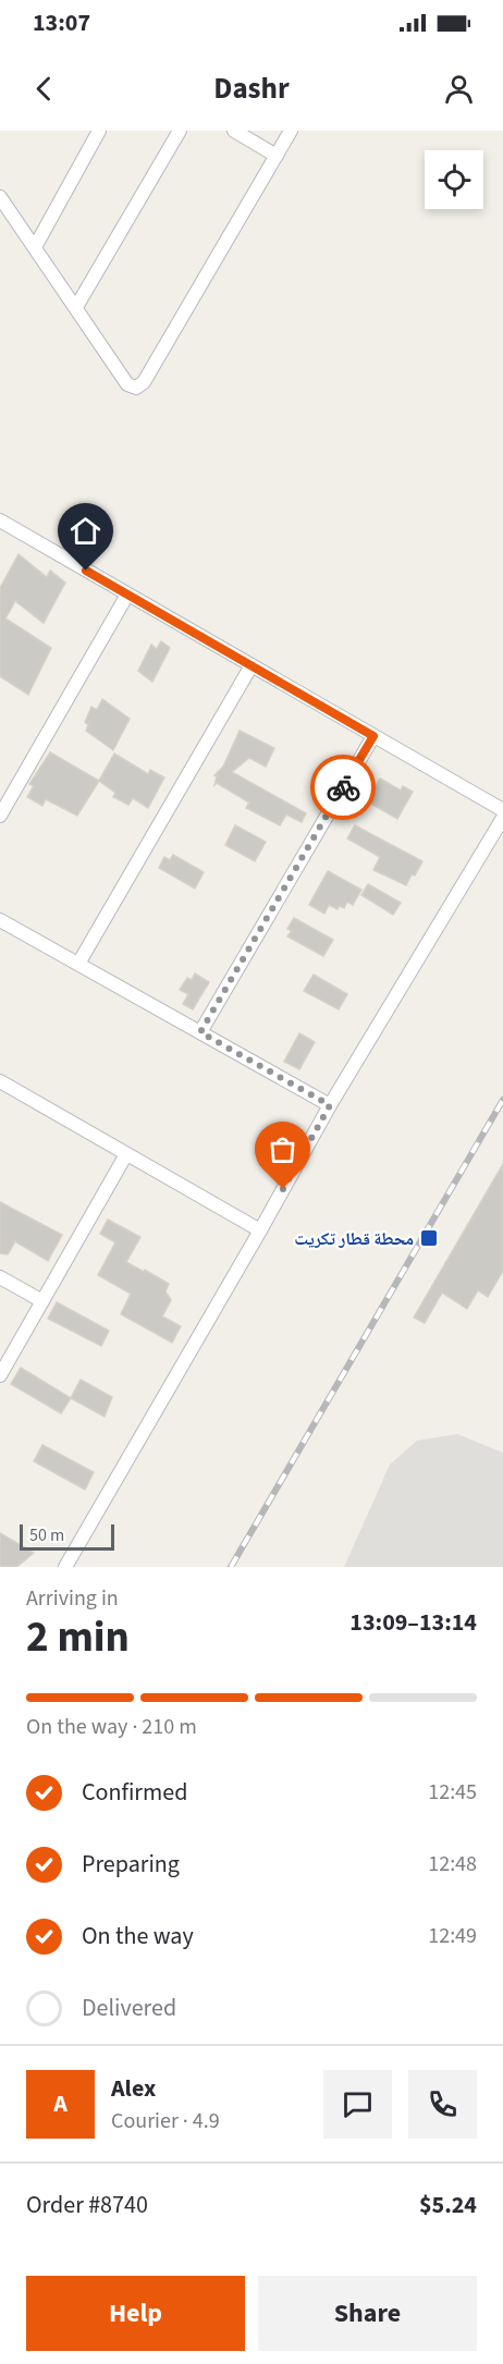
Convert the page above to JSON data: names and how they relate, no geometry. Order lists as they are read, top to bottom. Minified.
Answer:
{"places":{"transit":["محطة قطار تكريت"]},"scale_bar":"50 m","page":{"status":"13:07","header":"Dashr","scale":"50 m","heading":["2 min","Arriving in","13:09–13:14"],"panel":["Alex","Courier · 4.9","Order #8740","$5.24"],"bar":"On the way · 210 m","list":[["Confirmed","12:45"],["Preparing","12:48"],["On the way","12:49"],"Delivered"],"round":"A","buttons":["Help","Share"]}}
